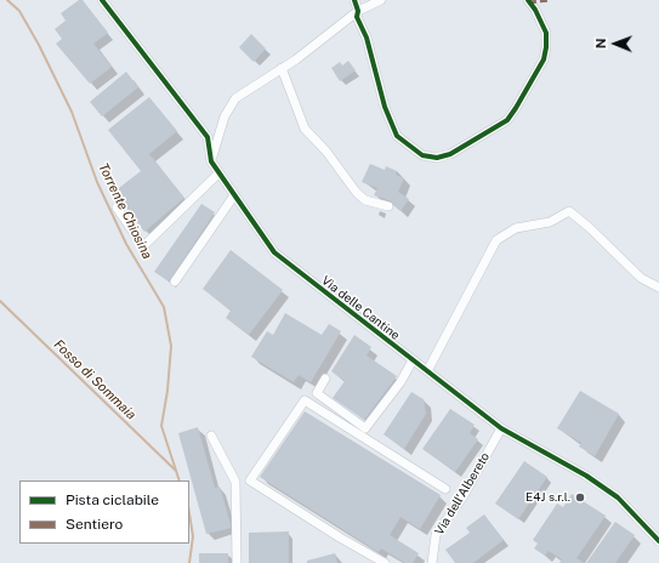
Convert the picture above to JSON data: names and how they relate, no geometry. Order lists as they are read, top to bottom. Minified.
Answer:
{"streets":{"street":["Via delle Cantine","Via dell'Albereto"]},"crossings":[["Via delle Cantine","Via dell'Albereto"]],"water":["Torrente Chiosina","Fosso di Sommaia"],"places":["E4J s.r.l."],"legend":["Pista ciclabile","Sentiero"],"north":"left"}
